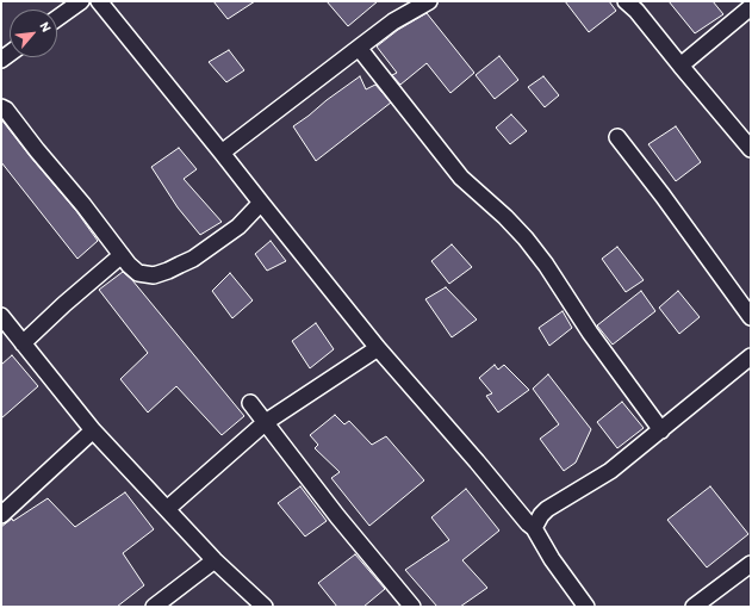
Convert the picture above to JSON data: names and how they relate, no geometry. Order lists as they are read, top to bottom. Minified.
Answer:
{"north":"top right"}
